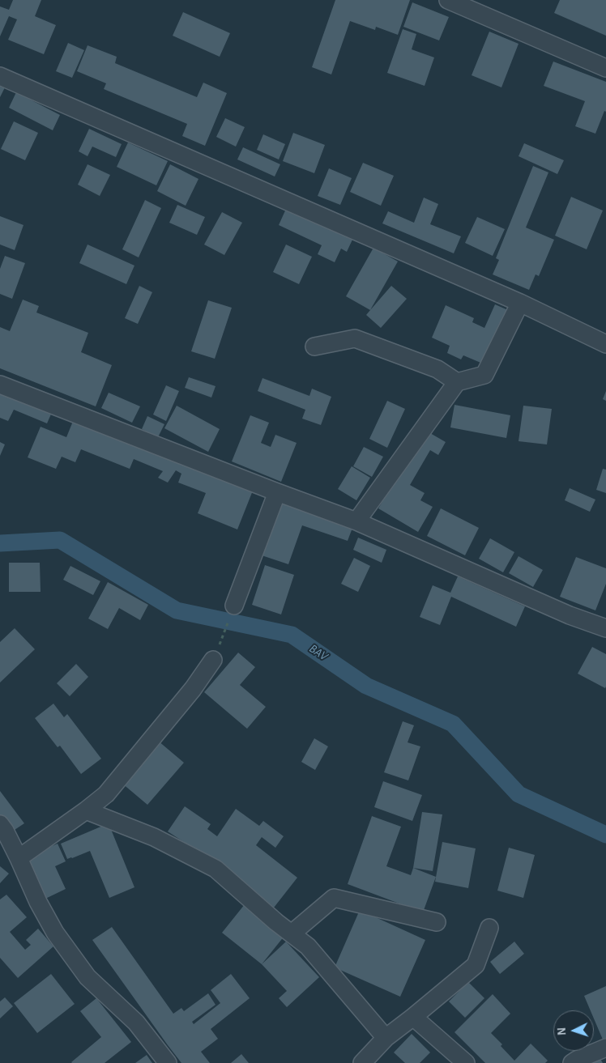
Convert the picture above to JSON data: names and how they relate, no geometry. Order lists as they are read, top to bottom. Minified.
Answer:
{"water":["BAV"],"north":"left"}
